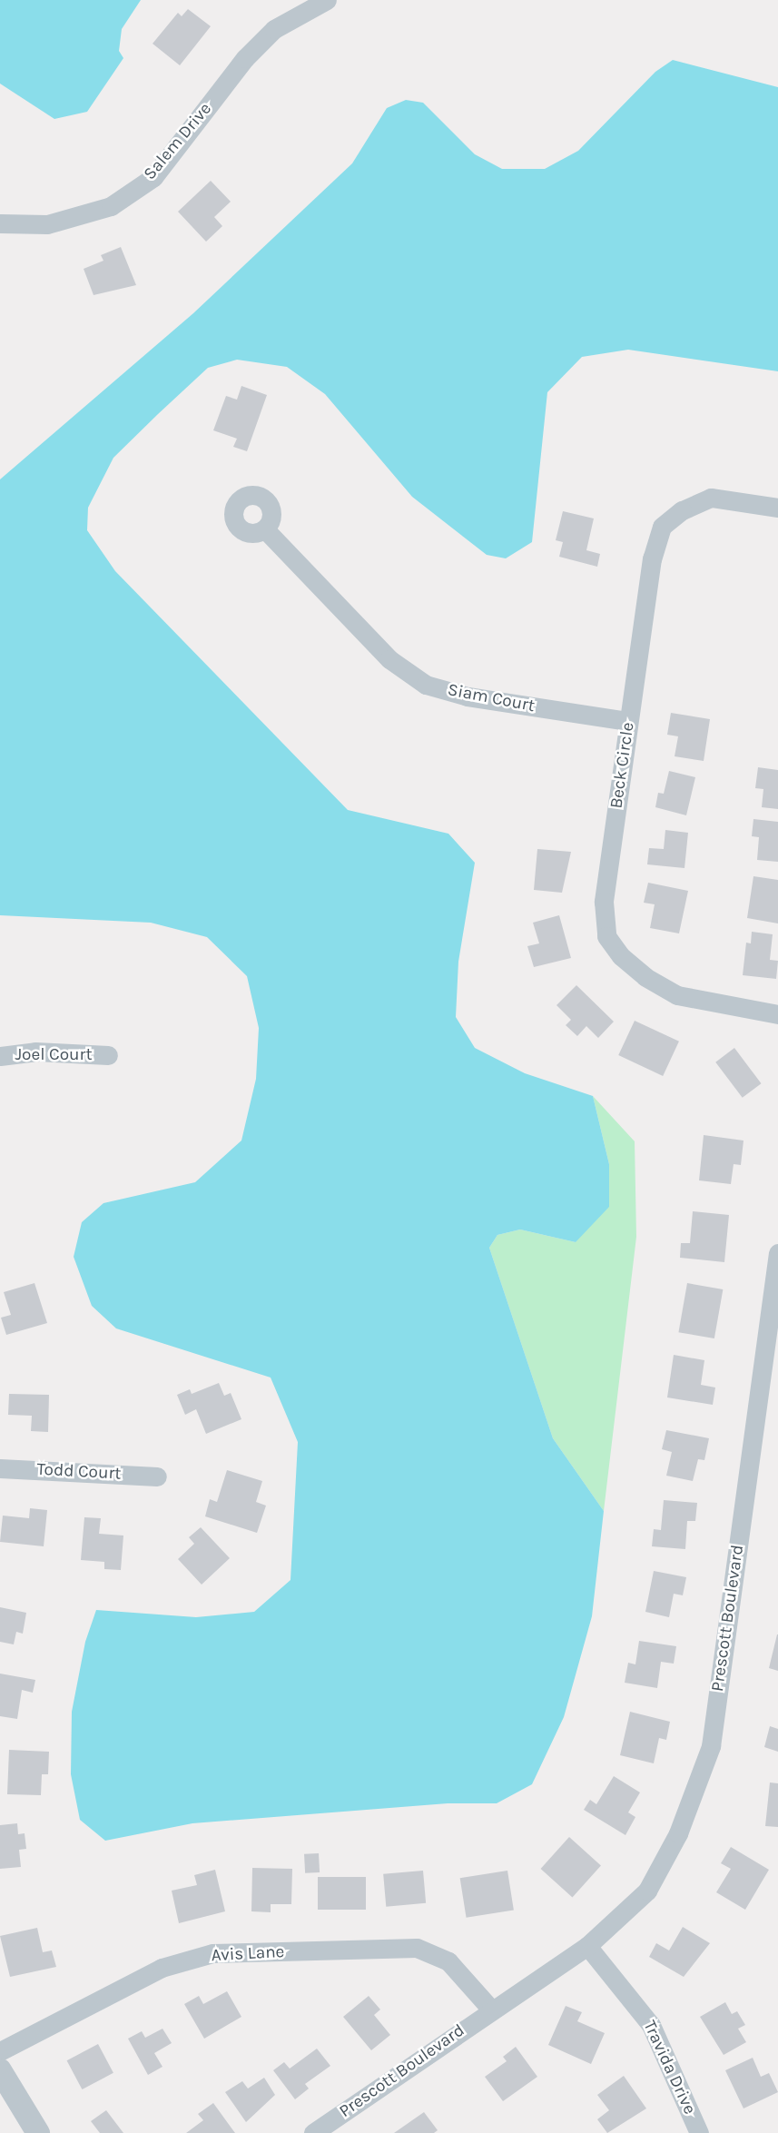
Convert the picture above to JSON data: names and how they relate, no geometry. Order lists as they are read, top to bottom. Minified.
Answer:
{"streets":{"street":["Salem Drive","Siam Court","Beck Circle","Joel Court","Todd Court","Prescott Boulevard","Avis Lane","Travida Drive"]},"crossings":[["Siam Court","Beck Circle"],["Prescott Boulevard","Avis Lane"],["Prescott Boulevard","Travida Drive"]]}
